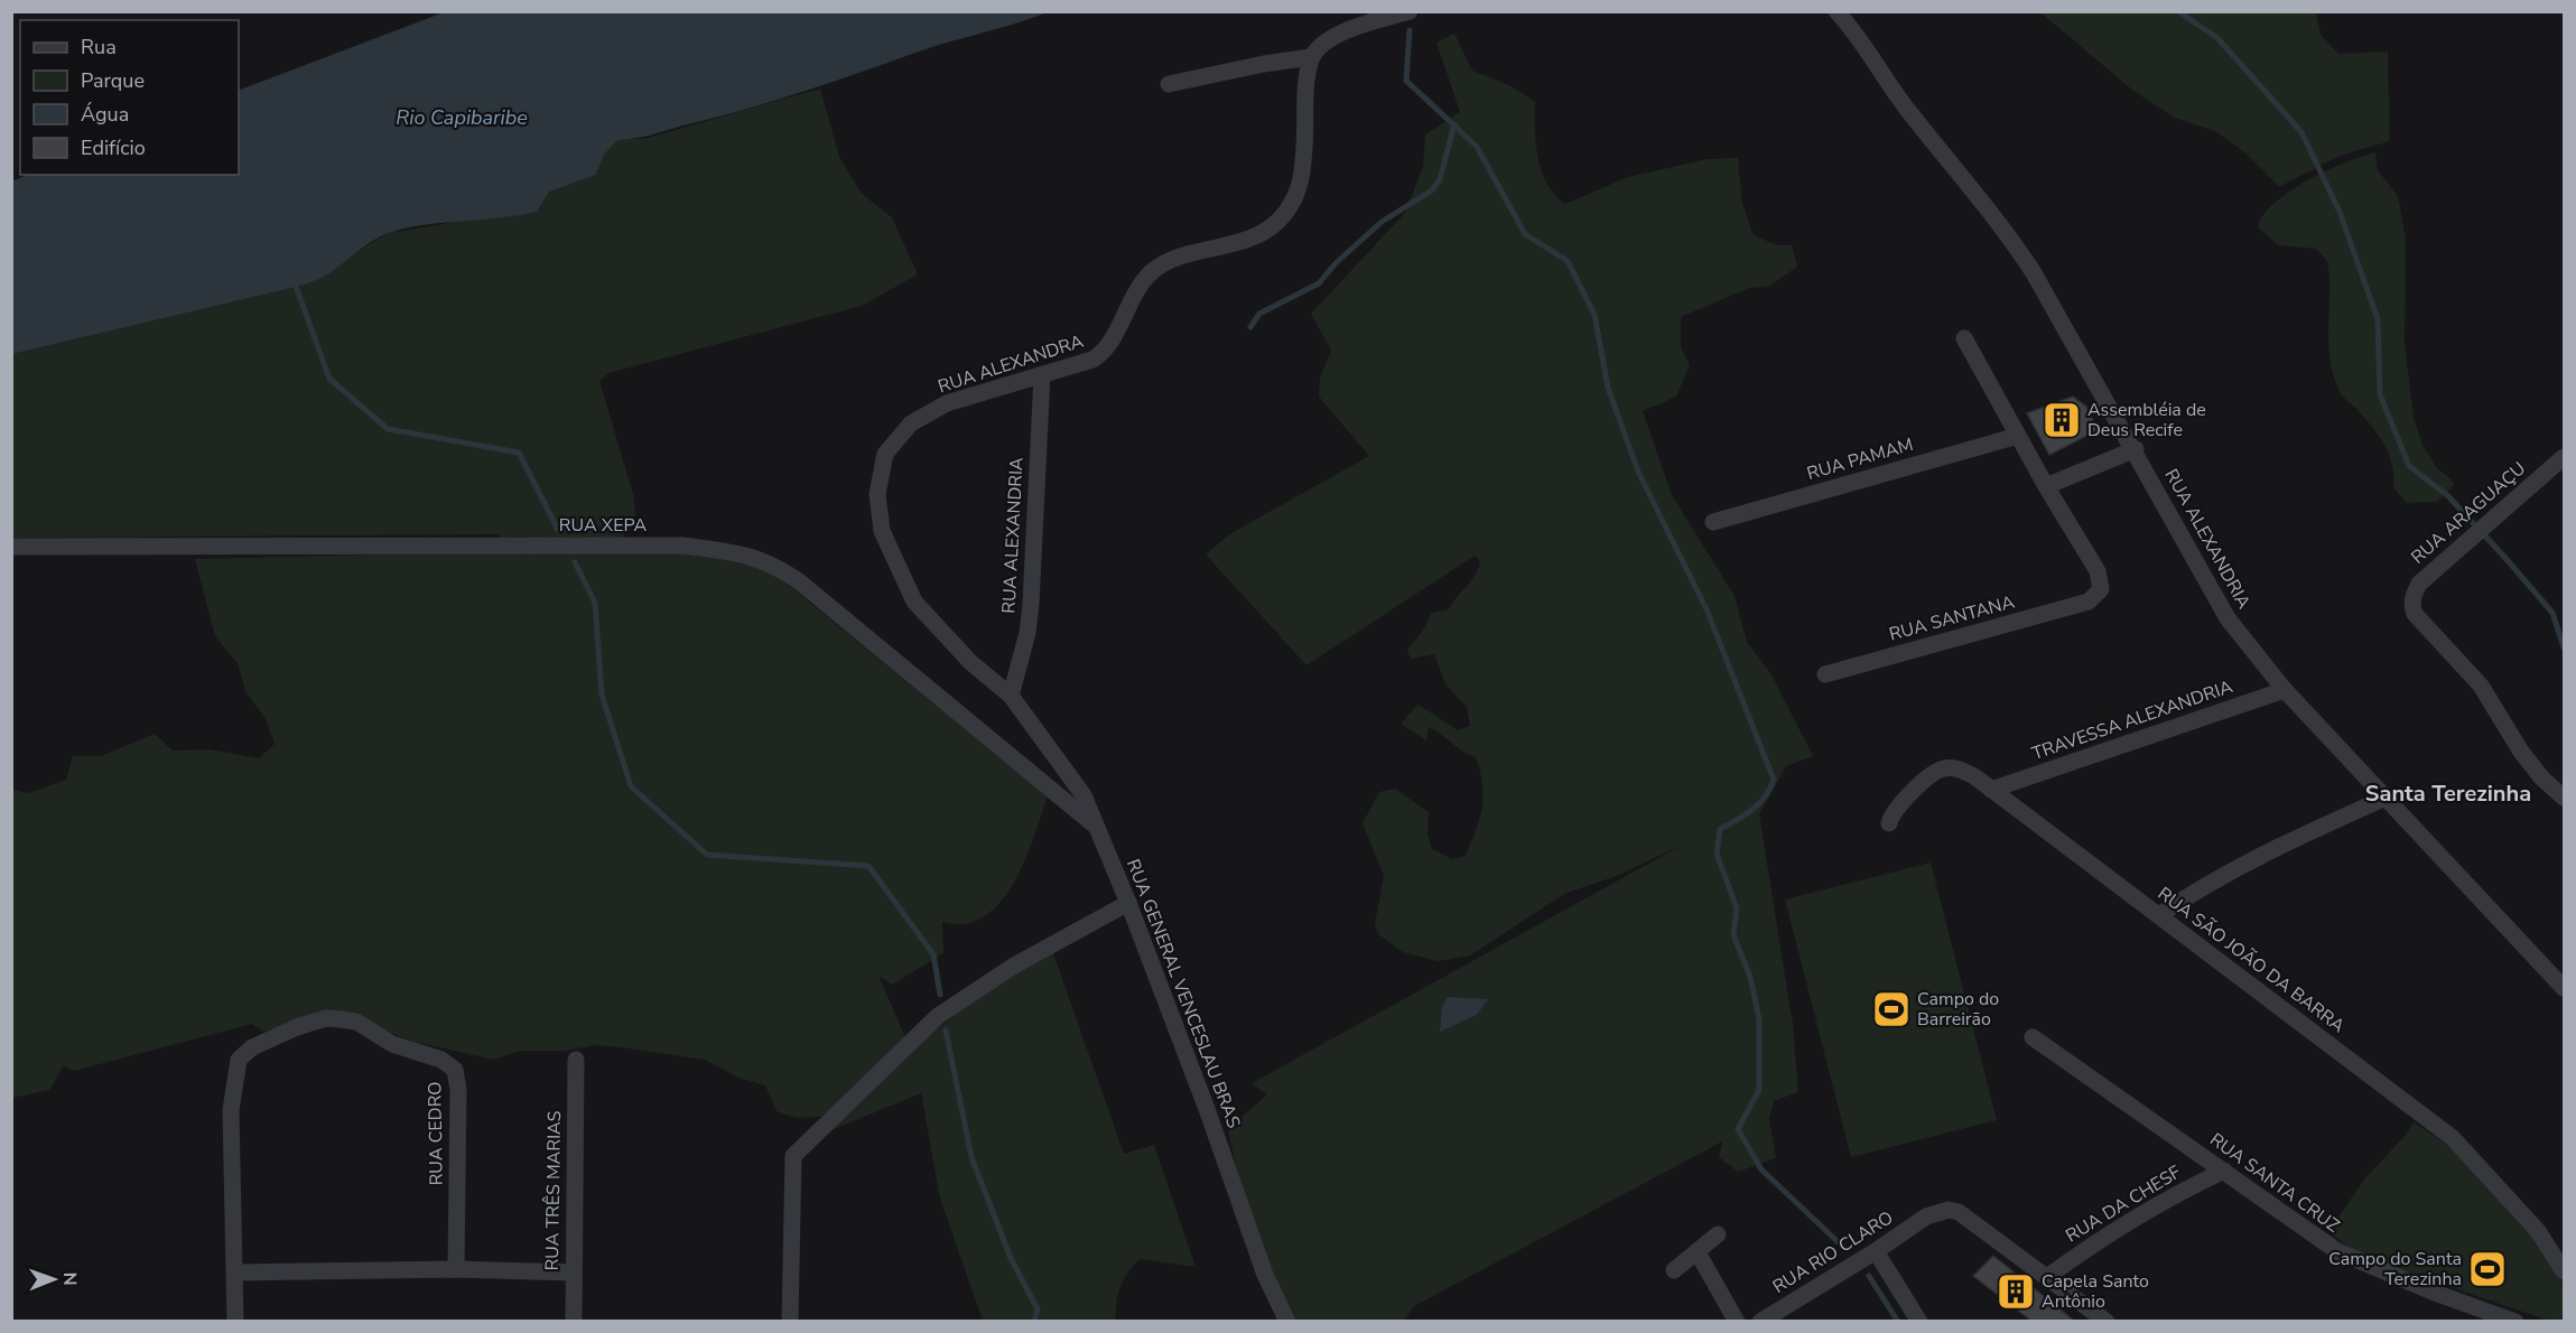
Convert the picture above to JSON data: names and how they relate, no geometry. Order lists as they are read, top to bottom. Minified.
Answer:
{"streets":{"street":["RUA ALEXANDRA","RUA PAMAM","RUA ARAGUAÇU","RUA XEPA","RUA ALEXANDRIA","RUA SANTANA","TRAVESSA ALEXANDRIA","RUA SÃO JOÃO DA BARRA","RUA GENERAL VENCESLAU BRAS","RUA CEDRO","RUA SANTA CRUZ","RUA TRÊS MARIAS","RUA DA CHESF","RUA RIO CLARO"]},"crossings":[["RUA ALEXANDRA","RUA ALEXANDRIA"],["RUA ALEXANDRA","RUA GENERAL VENCESLAU BRAS"],["RUA XEPA","RUA GENERAL VENCESLAU BRAS"],["RUA ALEXANDRIA","TRAVESSA ALEXANDRIA"],["RUA ALEXANDRIA","RUA GENERAL VENCESLAU BRAS"],["TRAVESSA ALEXANDRIA","RUA SÃO JOÃO DA BARRA"],["RUA SANTA CRUZ","RUA DA CHESF"],["RUA DA CHESF","RUA RIO CLARO"]],"districts":["Santa Terezinha"],"water":["Rio Capibaribe"],"places":{"building":["Assembléia de Deus Recife","Capela Santo Antônio"],"sports":["Campo do Barreirão","Campo do Santa Terezinha"]},"legend":["Rua","Parque","Água","Edifício"],"north":"right"}
